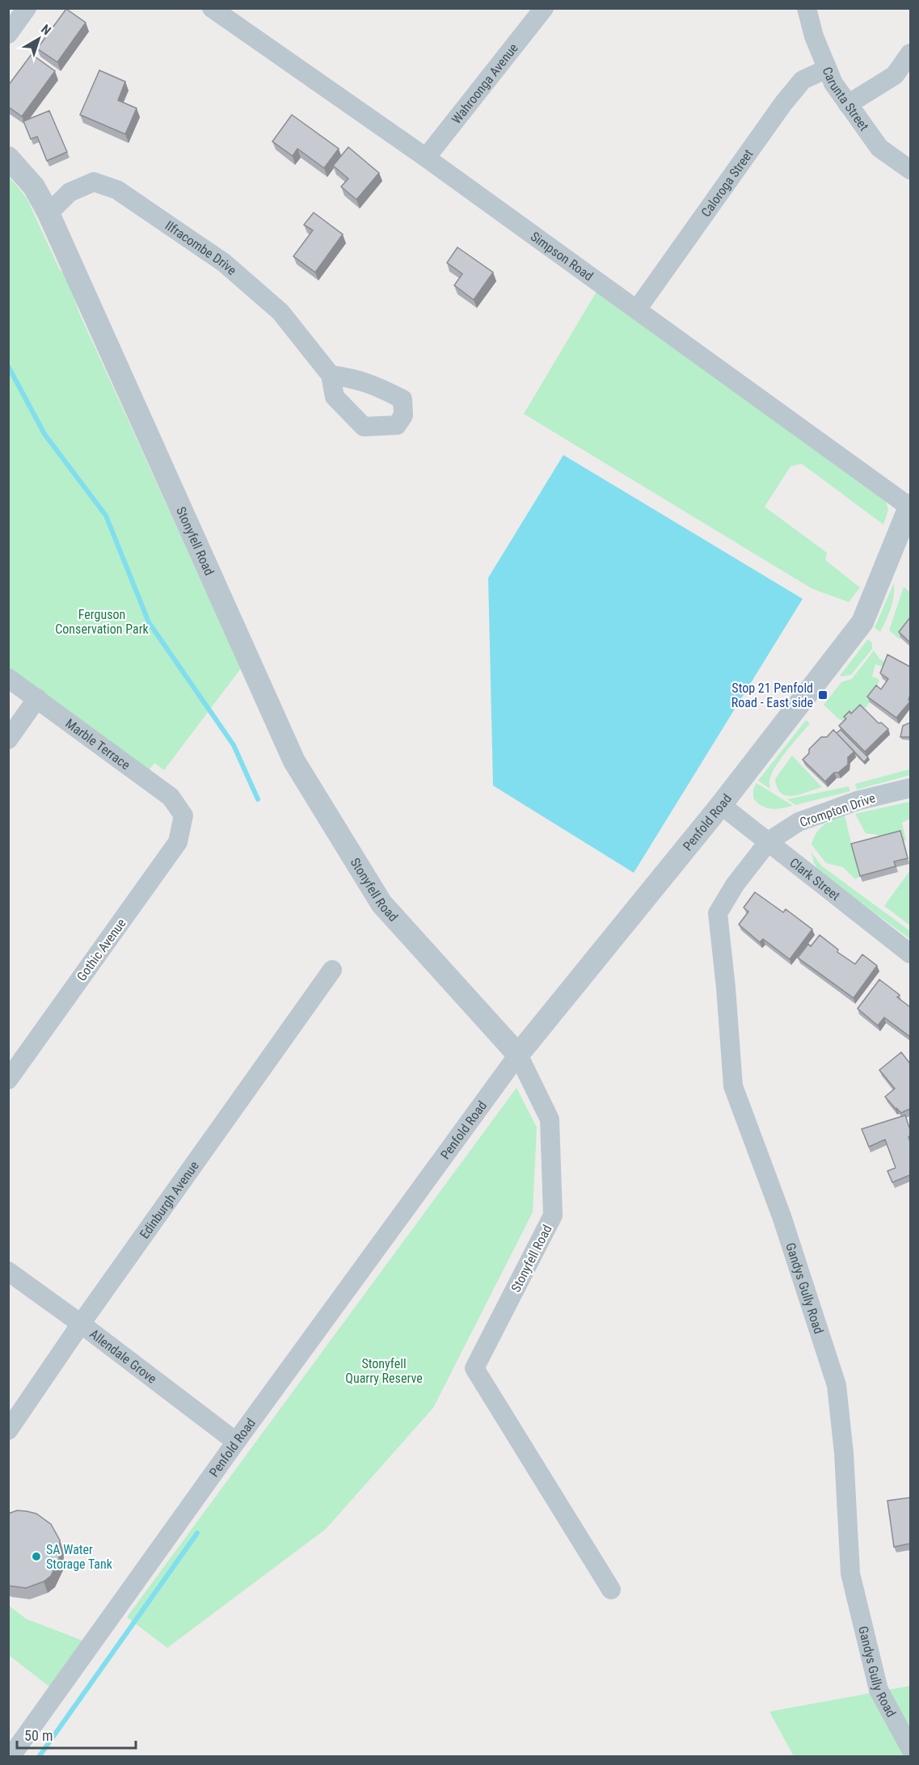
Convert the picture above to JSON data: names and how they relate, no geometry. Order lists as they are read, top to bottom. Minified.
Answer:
{"streets":{"street":["Wahroonga Avenue","Carunta Street","Caloroga Street","Ilfracombe Drive","Simpson Road","Stonyfell Road","Marble Terrace","Crompton Drive","Penfold Road","Clark Street","Gothic Avenue","Edinburgh Avenue","Gandys Gully Road","Allendale Grove"]},"crossings":[["Wahroonga Avenue","Simpson Road"],["Carunta Street","Caloroga Street"],["Caloroga Street","Simpson Road"],["Ilfracombe Drive","Stonyfell Road"],["Simpson Road","Penfold Road"],["Stonyfell Road","Penfold Road"],["Marble Terrace","Gothic Avenue"],["Crompton Drive","Clark Street"],["Crompton Drive","Gandys Gully Road"],["Penfold Road","Clark Street"],["Penfold Road","Allendale Grove"],["Clark Street","Gandys Gully Road"],["Edinburgh Avenue","Allendale Grove"]],"parks":["Ferguson Conservation Park","Stonyfell Quarry Reserve"],"places":{"transit":["Stop 21 Penfold Road - East side"],"other":["SA Water Storage Tank"]},"scale_bar":"50 m","north":"top right"}
